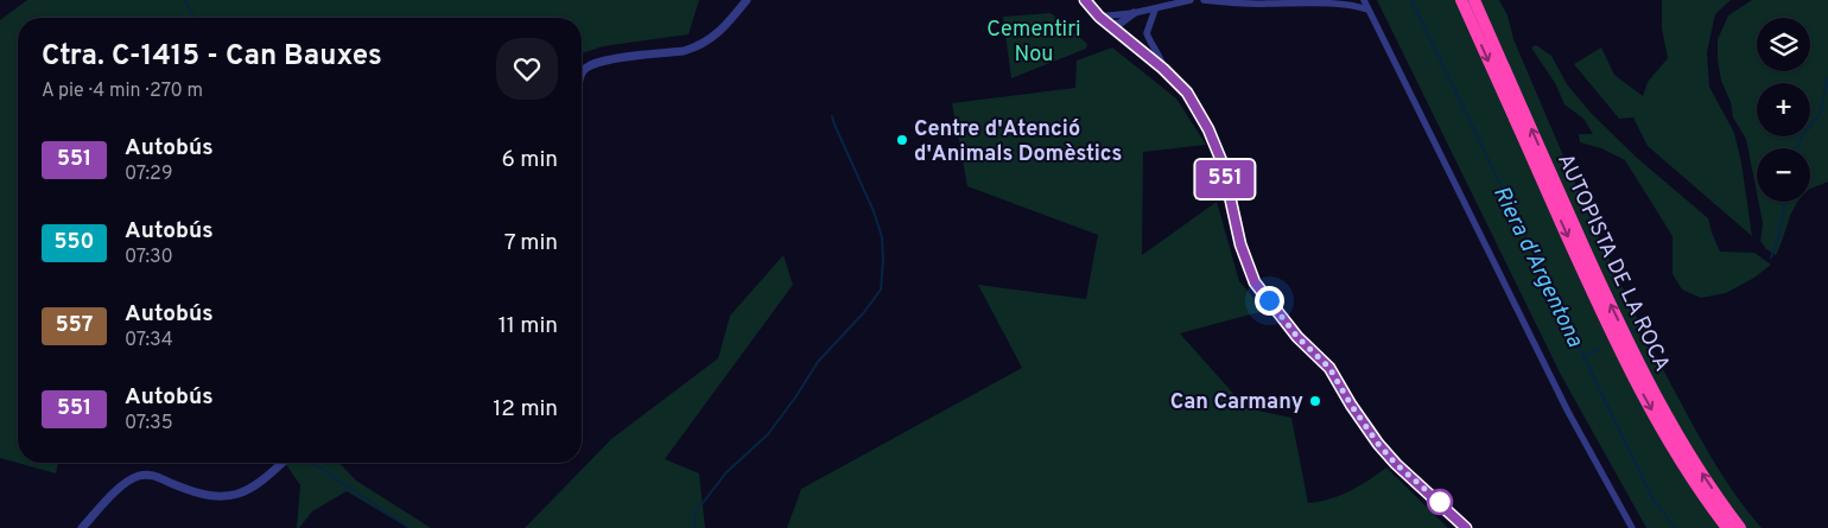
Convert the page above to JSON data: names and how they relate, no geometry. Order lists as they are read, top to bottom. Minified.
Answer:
{"streets":{"highway":["AUTOPISTA DE LA ROCA"]},"water":["Riera d'Argentona"],"parks":["Cementiri Nou"],"places":["Centre d'Atenció d'Animals Domèstics","Can Carmany"],"lines":["bus line 551"],"page":{"on_map":"551","map_buttons":["+","−"],"heading":["Ctra. C-1415 - Can Bauxes","A pie · 4 min · 270 m"],"list":[{"mark":"551","name":"Autobús","note":"07:29","value":"6 min"},{"mark":"550","name":"Autobús","note":"07:30","value":"7 min"},{"mark":"557","name":"Autobús","note":"07:34","value":"11 min"},{"mark":"551","name":"Autobús","note":"07:35","value":"12 min"}]}}
